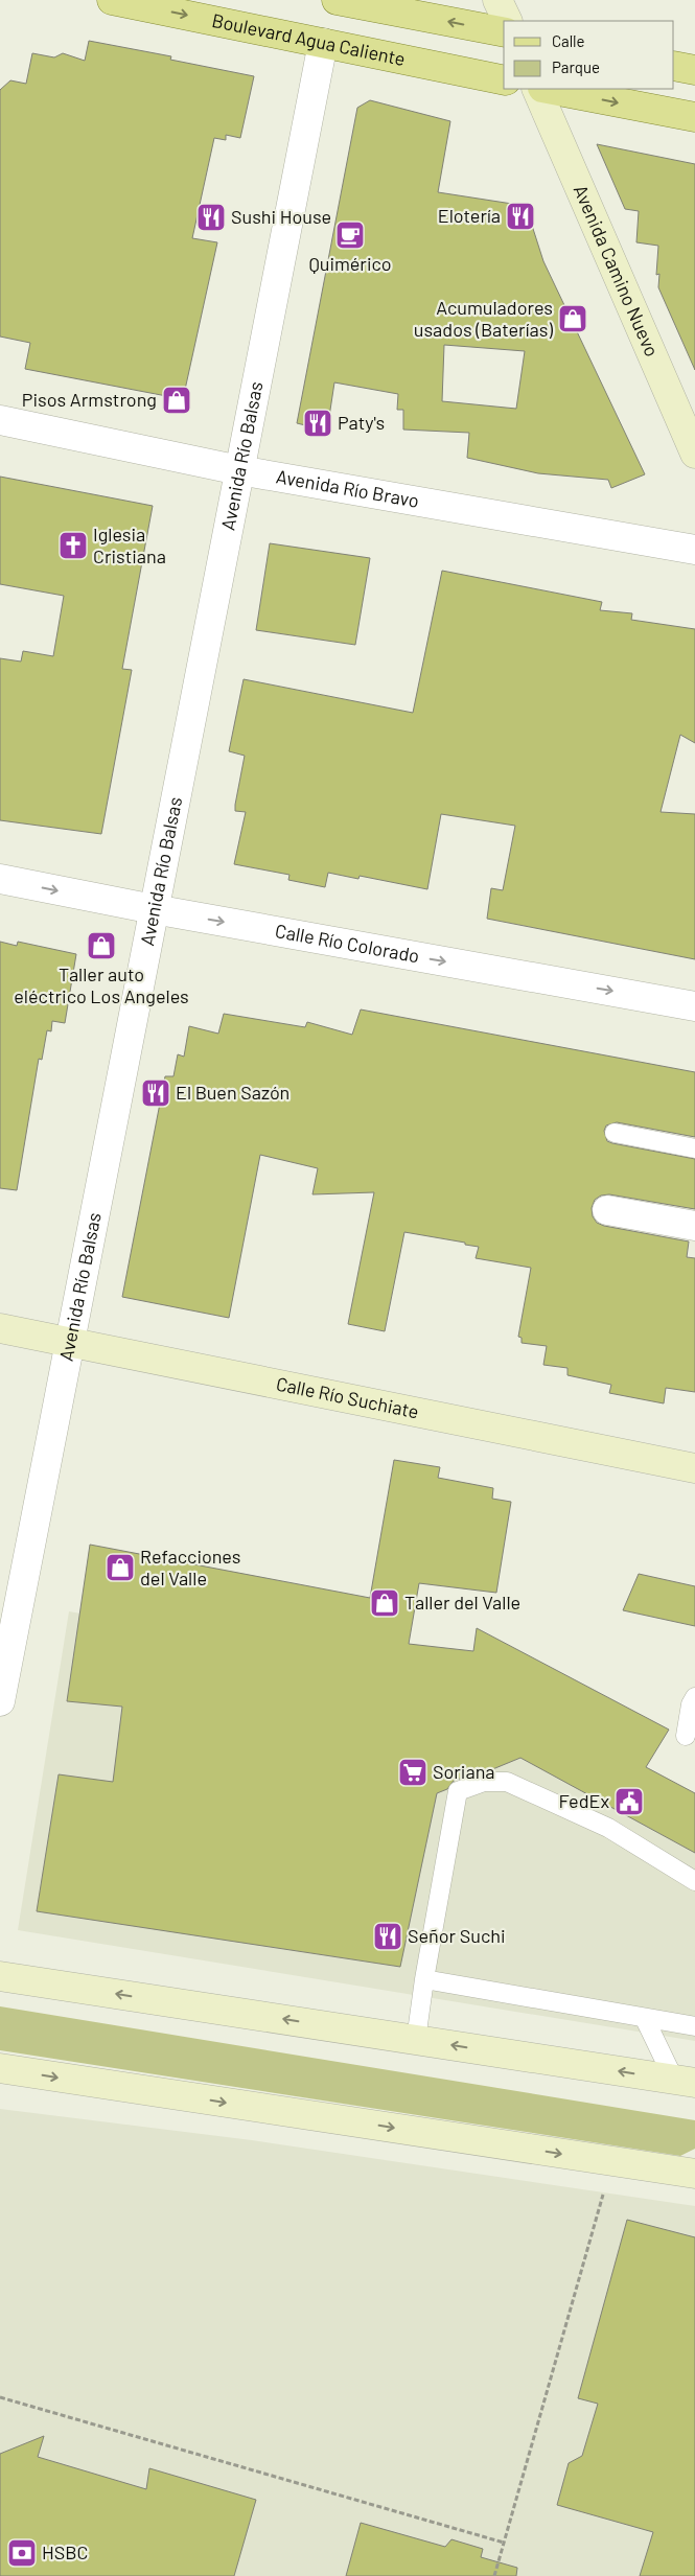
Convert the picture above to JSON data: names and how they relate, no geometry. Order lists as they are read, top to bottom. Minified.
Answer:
{"streets":{"main road":["Boulevard Agua Caliente","Avenida Camino Nuevo","Calle Río Suchiate"],"street":["Avenida Río Balsas","Avenida Río Bravo","Calle Río Colorado"]},"crossings":[["Boulevard Agua Caliente","Avenida Río Balsas"],["Avenida Río Balsas","Avenida Río Bravo"],["Avenida Río Balsas","Calle Río Colorado"],["Avenida Río Balsas","Calle Río Suchiate"]],"one_way":["Boulevard Agua Caliente","Calle Río Colorado"],"places":{"restaurant":["Elotería","Sushi House","Paty's","El Buen Sazón","Señor Suchi"],"cafe":["Quimérico"],"shop":["Acumuladores usados (Baterías)","Pisos Armstrong","Taller auto eléctrico Los Angeles","Refacciones del Valle","Taller del Valle"],"church":["Iglesia Cristiana"],"supermarket":["Soriana"],"public building":["FedEx"],"bank":["HSBC"]},"legend":["Calle","Parque"]}
